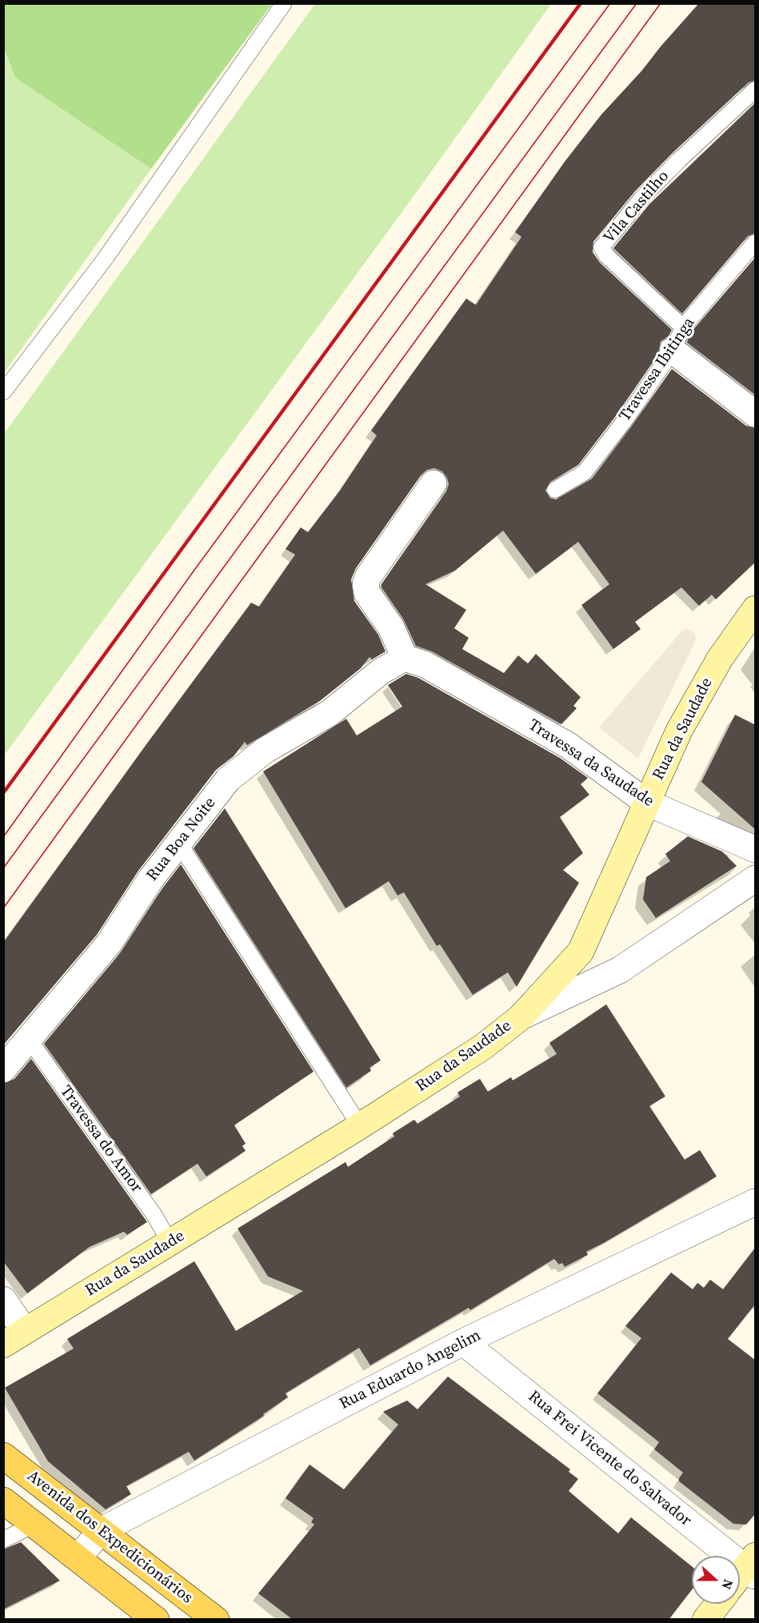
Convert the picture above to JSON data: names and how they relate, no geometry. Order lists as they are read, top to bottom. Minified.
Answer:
{"streets":{"main road":["Rua da Saudade","Avenida dos Expedicionários"],"street":["Travessa da Saudade","Rua Boa Noite","Rua Eduardo Angelim","Rua Frei Vicente do Salvador"],"lane":["Vila Castilho","Travessa Ibitinga","Travessa do Amor"]},"crossings":[["Vila Castilho","Travessa Ibitinga"],["Rua da Saudade","Travessa da Saudade"],["Rua da Saudade","Travessa do Amor"],["Travessa da Saudade","Rua Boa Noite"],["Rua Boa Noite","Travessa do Amor"],["Rua Eduardo Angelim","Rua Frei Vicente do Salvador"],["Rua Eduardo Angelim","Avenida dos Expedicionários"]],"north":"right"}
